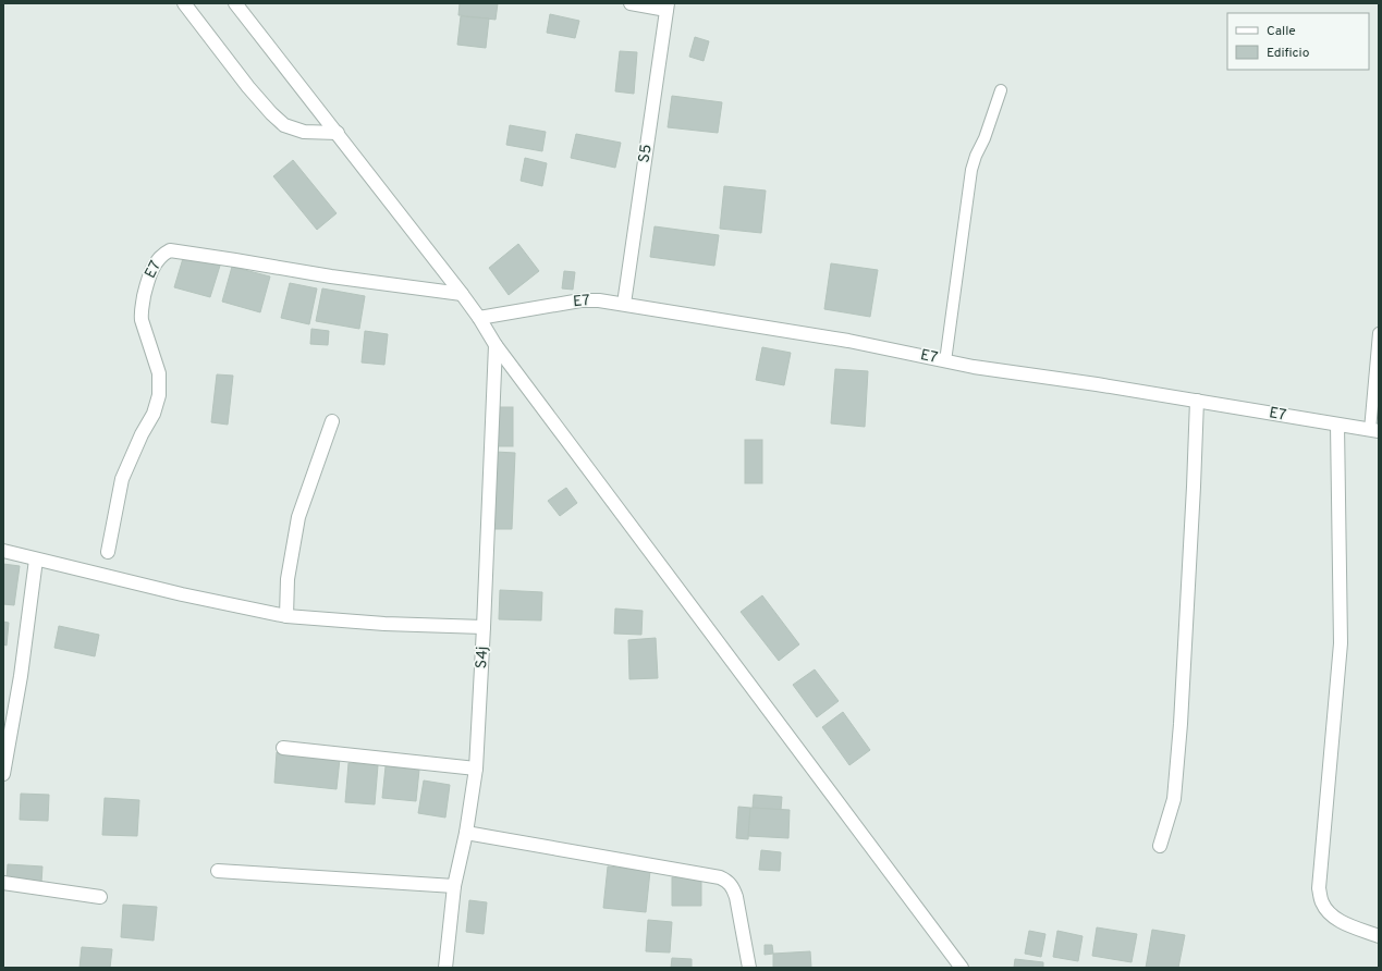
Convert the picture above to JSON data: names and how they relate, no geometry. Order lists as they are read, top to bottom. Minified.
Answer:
{"streets":{"street":["S5","E7","S4j"]},"crossings":[["S5","E7"]],"legend":["Calle","Edificio"]}
